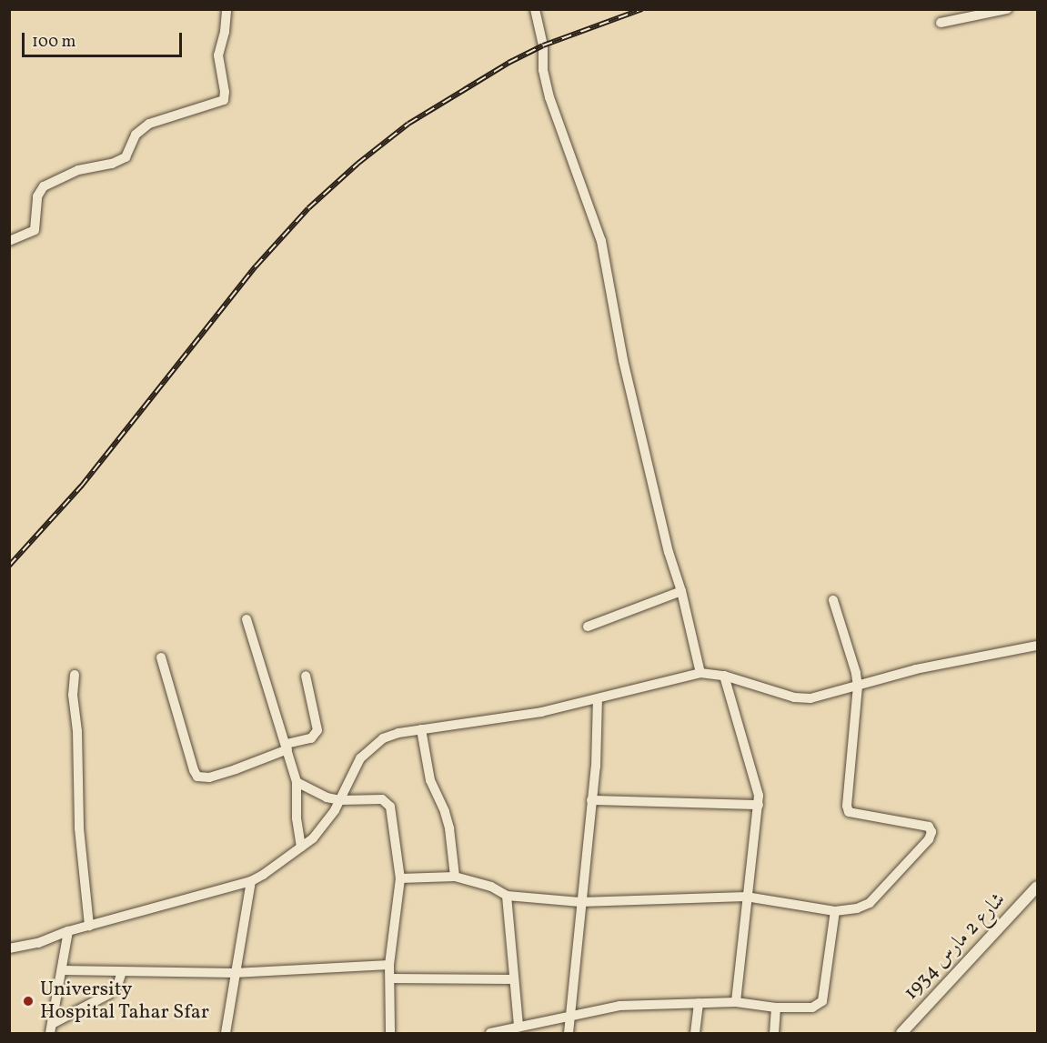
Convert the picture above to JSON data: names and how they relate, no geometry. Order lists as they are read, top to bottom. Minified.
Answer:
{"streets":{"street":["شارع 2 مارس 1934"]},"places":["University Hospital Tahar Sfar"],"scale_bar":"100 m"}
